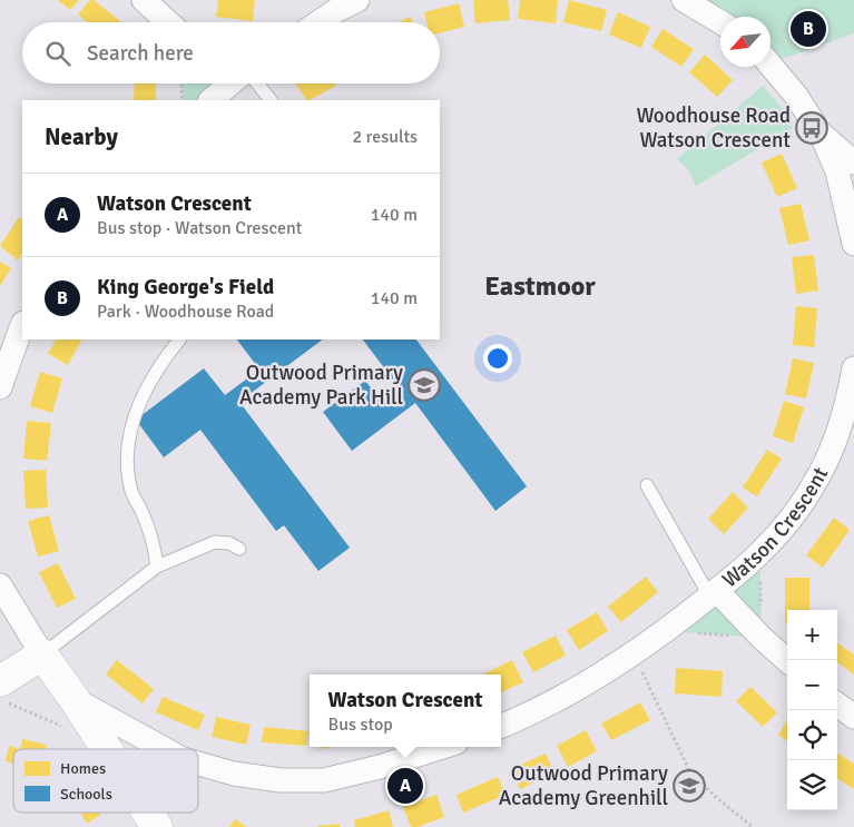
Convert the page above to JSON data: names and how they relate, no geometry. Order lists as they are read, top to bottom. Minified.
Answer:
{"streets":{"street":["Watson Crescent"]},"districts":["Eastmoor"],"places":{"bus stop":["Woodhouse Road Watson Crescent"],"school or university":["Outwood Primary Academy Park Hill","Outwood Primary Academy Greenhill"]},"legend":["Homes","Schools"],"north":"bottom left","page":{"pins":["B","A"],"search":"Search here","heading":["Nearby","2 results"],"list":[{"mark":"A","name":"Watson Crescent","note":"Bus stop · Watson Crescent","value":"140 m"},{"mark":"B","name":"King George's Field","note":"Park · Woodhouse Road","value":"140 m"}],"map_buttons":["+","−"],"popup":["Watson Crescent","Bus stop"]}}
